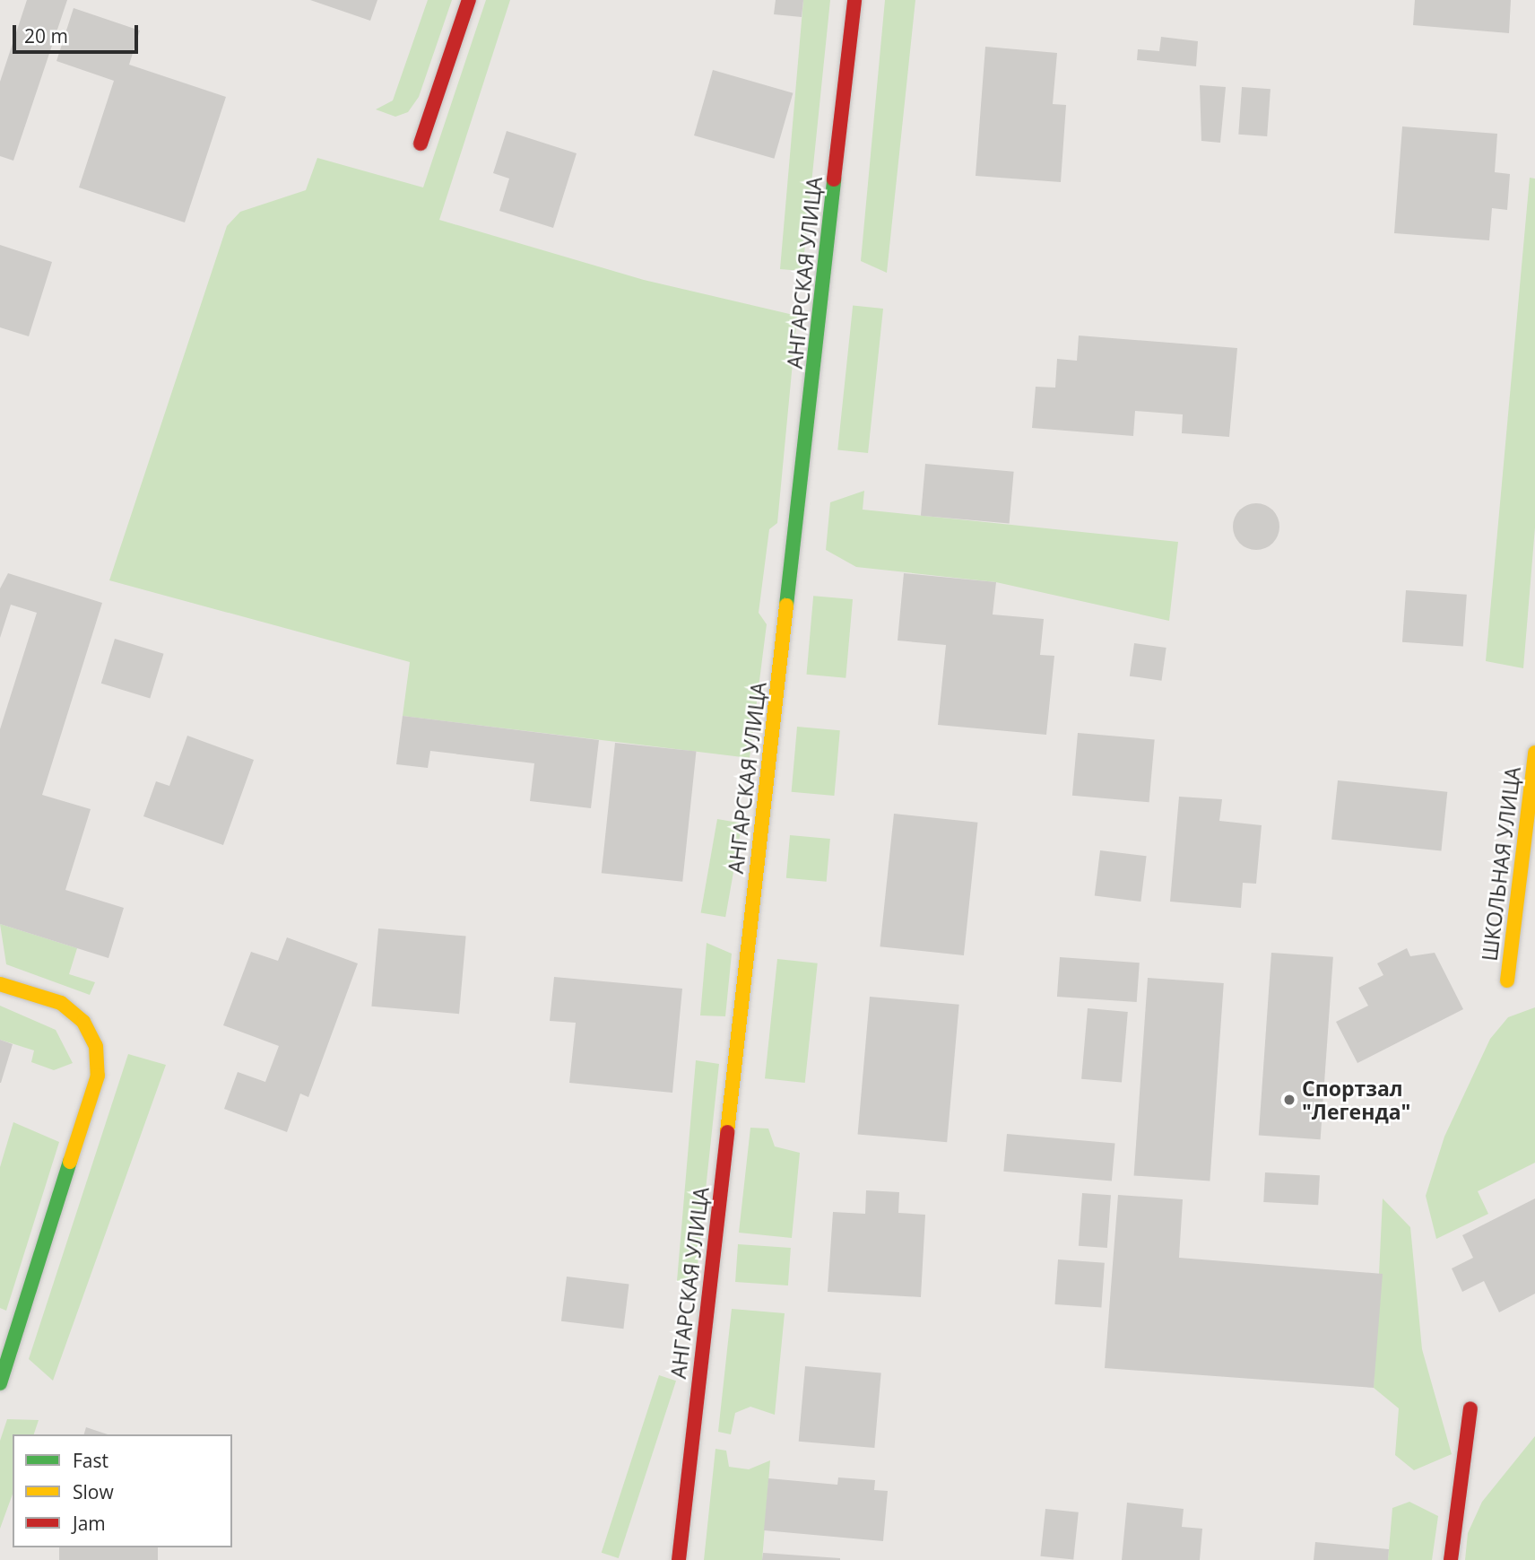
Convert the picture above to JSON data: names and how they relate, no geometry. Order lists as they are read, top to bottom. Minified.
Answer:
{"streets":{"street":["АНГАРСКАЯ УЛИЦА","ШКОЛЬНАЯ УЛИЦА"]},"places":["Спортзал \"Легенда\""],"legend":["Fast","Slow","Jam"],"scale_bar":"20 m"}
